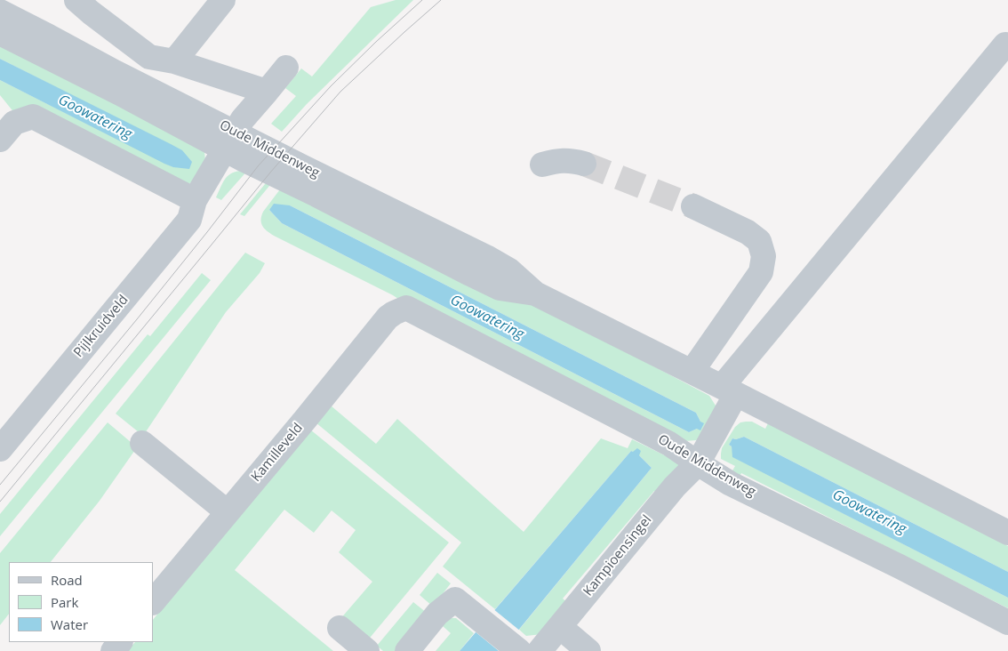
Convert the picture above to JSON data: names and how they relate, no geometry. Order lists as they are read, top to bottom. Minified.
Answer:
{"streets":{"street":["Oude Middenweg","Pijlkruidveld","Kamilleveld","Kampioensingel"]},"crossings":[["Oude Middenweg","Pijlkruidveld"],["Oude Middenweg","Kamilleveld"],["Oude Middenweg","Kampioensingel"]],"water":["Goowatering"],"legend":["Road","Park","Water"]}
